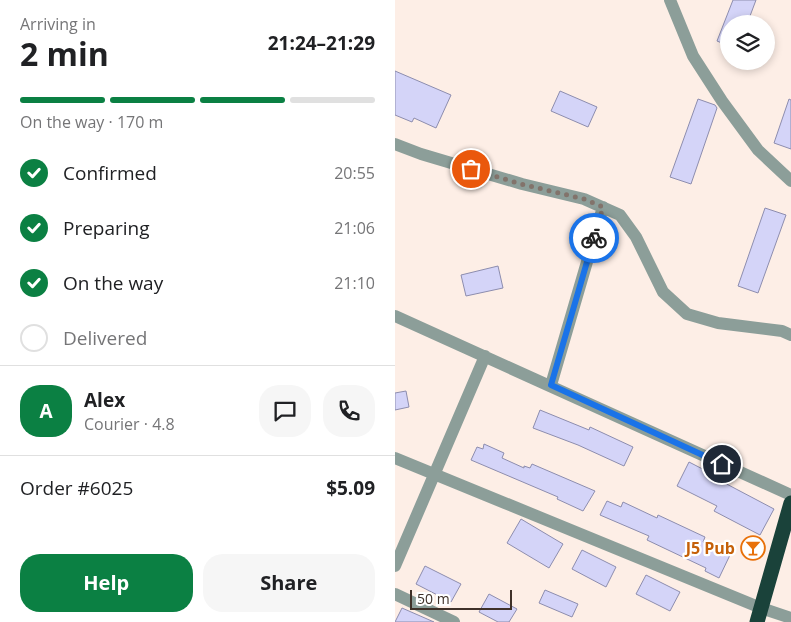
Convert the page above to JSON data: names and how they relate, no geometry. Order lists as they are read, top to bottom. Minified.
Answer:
{"places":{"bar":["J5 Pub"]},"scale_bar":"50 m","page":{"heading":["2 min","Arriving in","21:24–21:29"],"panel":["Alex","Courier · 4.8","Order #6025","$5.09"],"bar":"On the way · 170 m","list":[["Confirmed","20:55"],["Preparing","21:06"],["On the way","21:10"],"Delivered"],"round":"A","buttons":["Help","Share"],"scale":"50 m"}}
